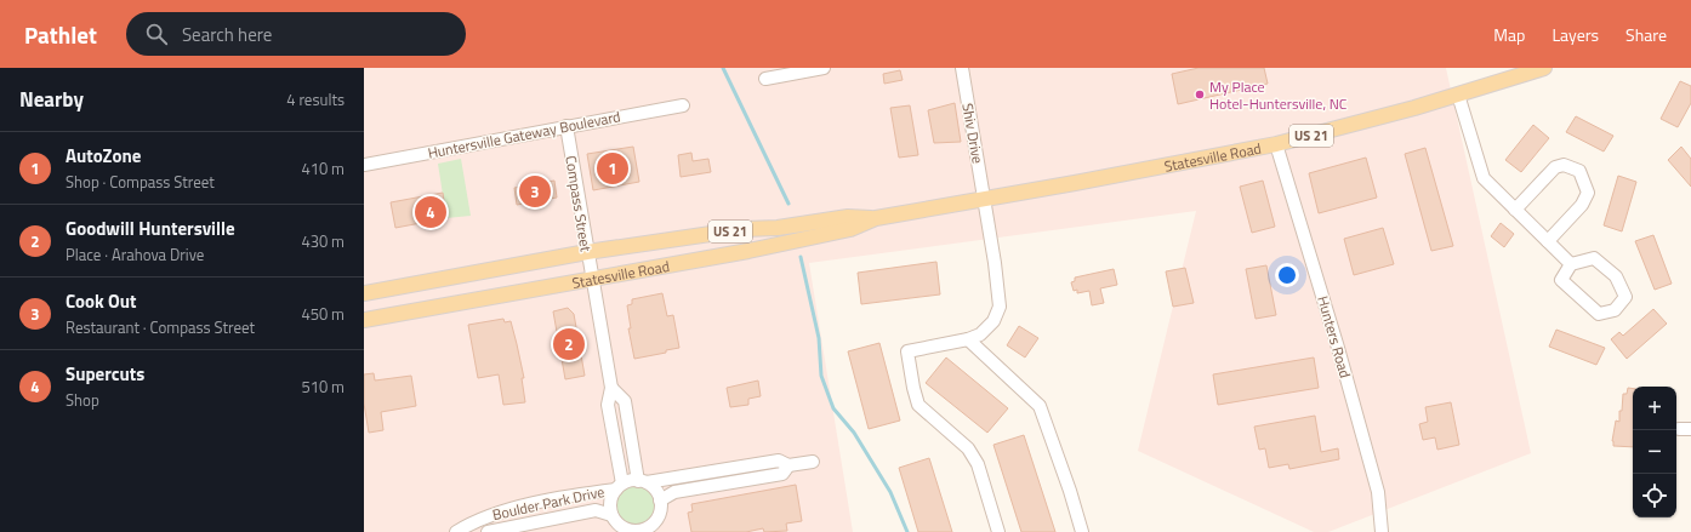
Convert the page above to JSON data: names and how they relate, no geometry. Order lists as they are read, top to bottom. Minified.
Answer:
{"streets":{"main road":["US 21","Statesville Road"],"street":["Shiv Drive","Huntersville Gateway Boulevard","Compass Street","Hunters Road","Boulder Park Drive"]},"crossings":[["Shiv Drive","Statesville Road"],["Huntersville Gateway Boulevard","Compass Street"],["Statesville Road","Compass Street"],["Statesville Road","Hunters Road"]],"places":["My Place Hotel-Huntersville, NC"],"page":{"header":"Pathlet","search":"Search here","nav":["Map","Layers","Share"],"heading":["Nearby","4 results"],"list":[{"mark":"1","name":"AutoZone","note":"Shop · Compass Street","value":"410 m"},{"mark":"2","name":"Goodwill Huntersville","note":"Place · Arahova Drive","value":"430 m"},{"mark":"3","name":"Cook Out","note":"Restaurant · Compass Street","value":"450 m"},{"mark":"4","name":"Supercuts","note":"Shop","value":"510 m"}],"pins":["1","3","4","2"],"map_buttons":["+","−"]}}
